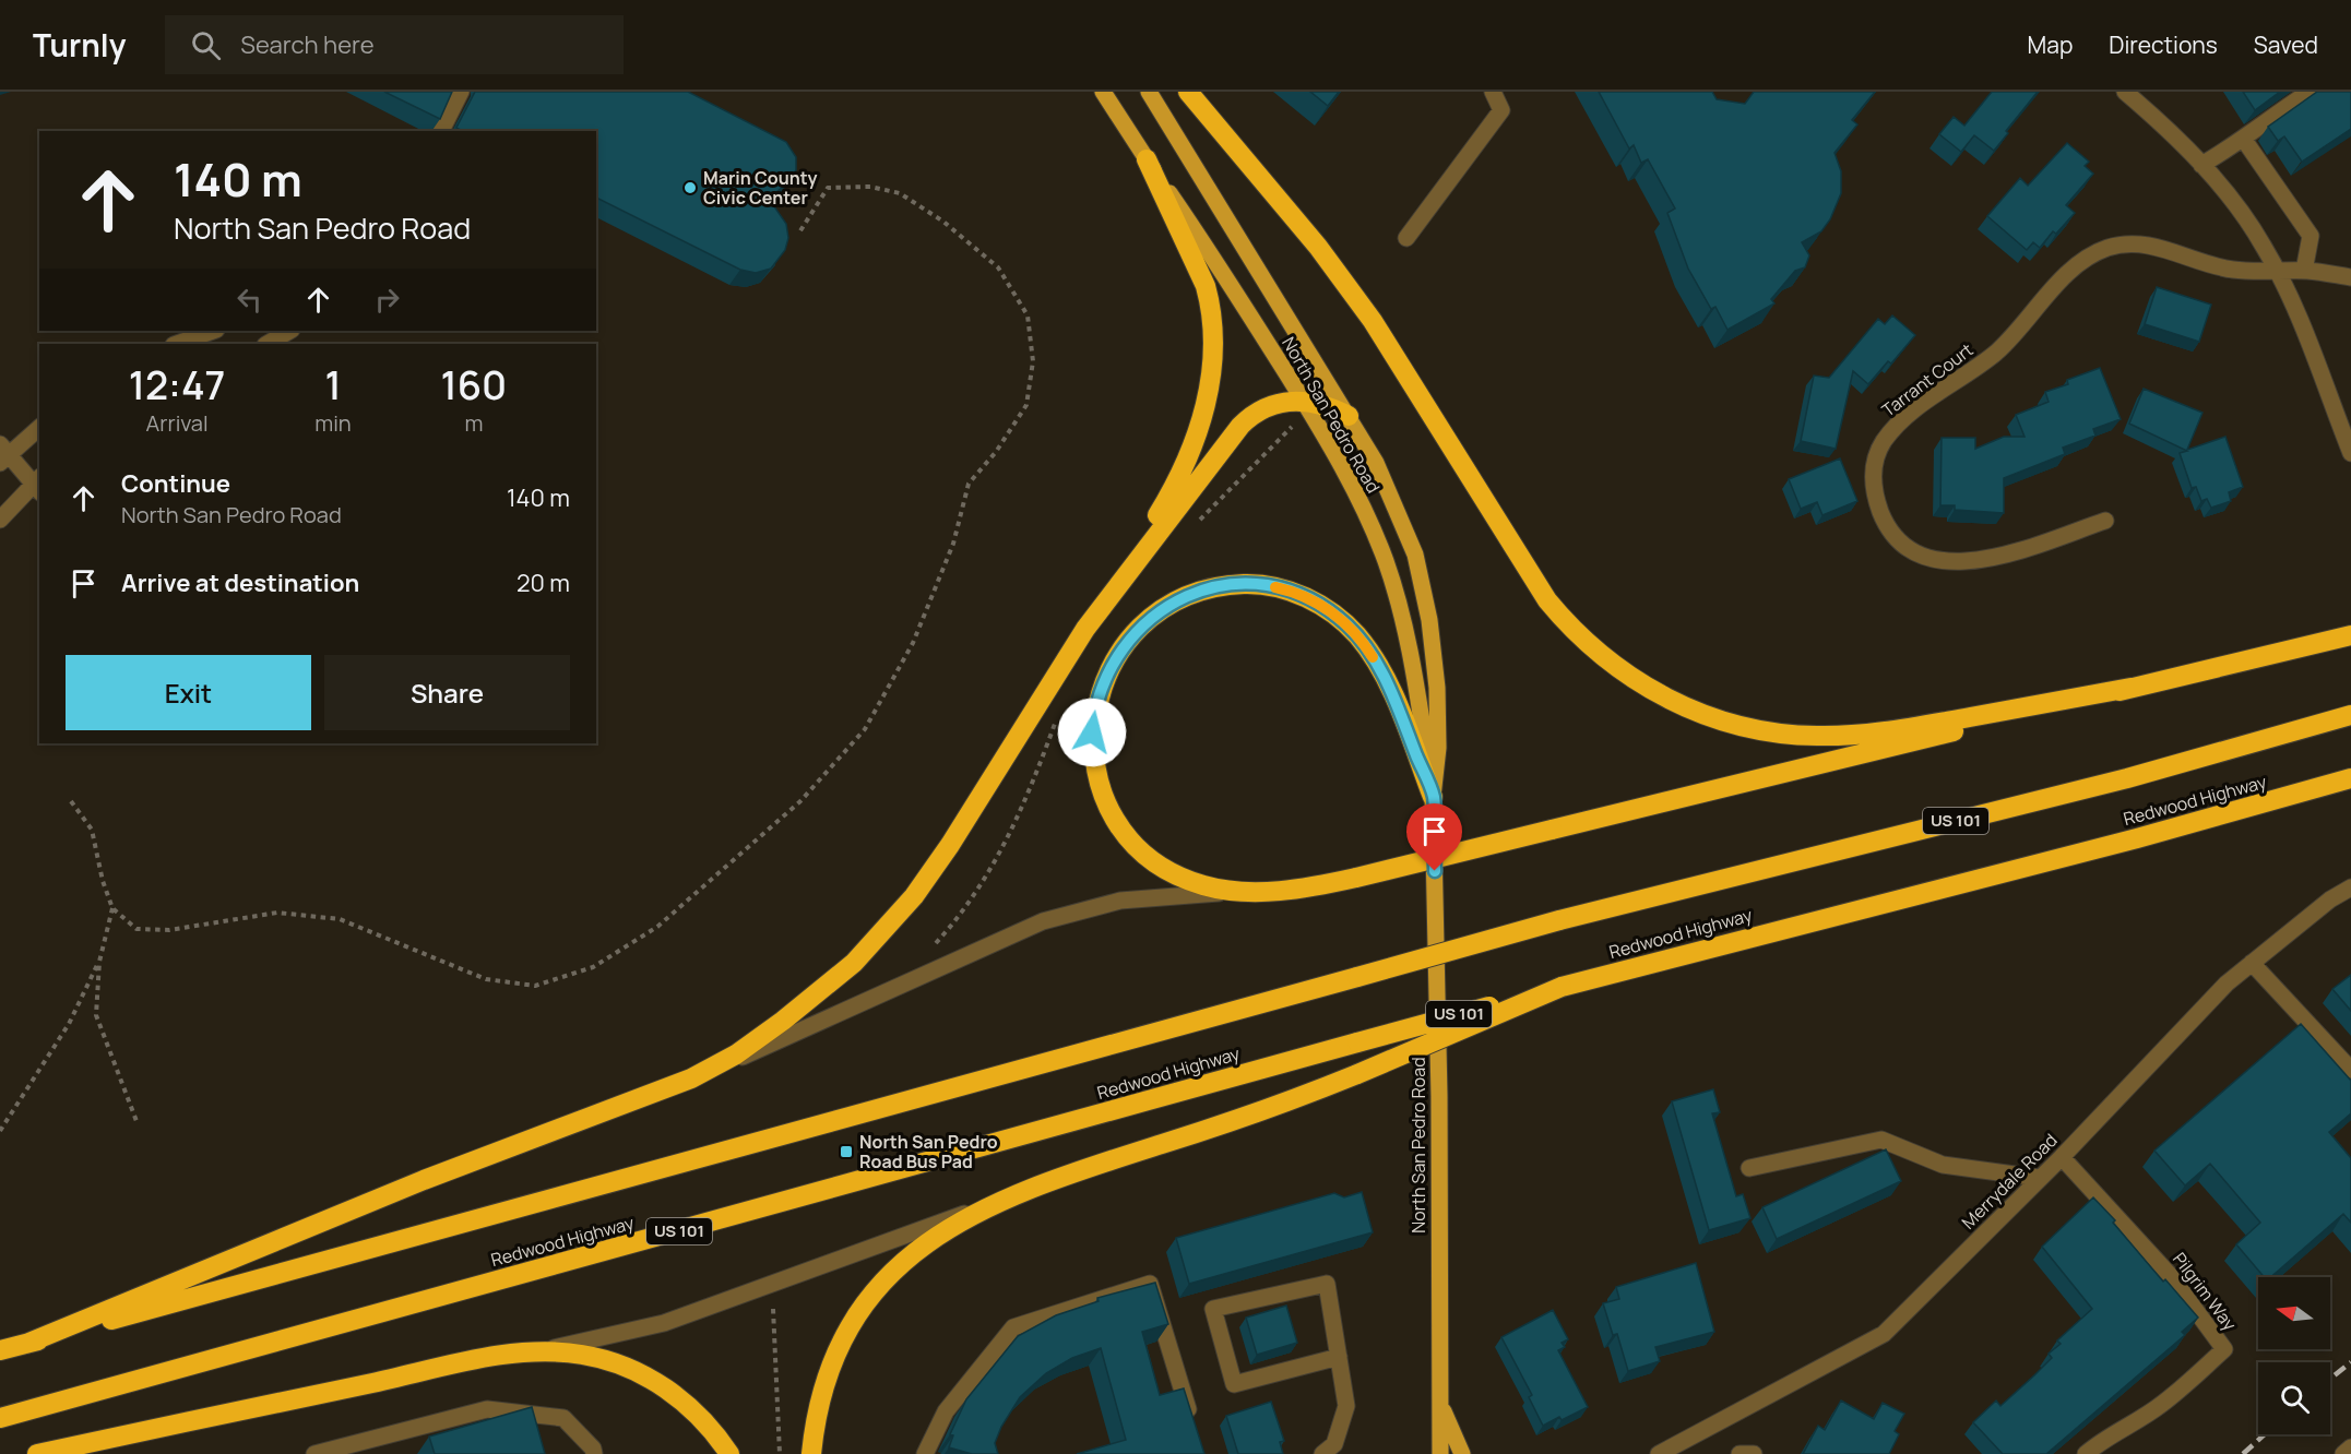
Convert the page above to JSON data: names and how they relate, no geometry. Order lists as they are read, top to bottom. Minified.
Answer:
{"streets":{"highway":["Redwood Highway","US 101"],"main road":["North San Pedro Road"],"street":["Tarrant Court","Merrydale Road","Pilgrim Way"]},"crossings":[["Merrydale Road","Pilgrim Way"]],"places":{"other":["Marin County Civic Center"],"transit":["North San Pedro Road Bus Pad"]},"north":"left","page":{"header":"Turnly","search":"Search here","nav":["Map","Directions","Saved"],"turn":["140 m","North San Pedro Road"],"eta":["12:47","Arrival","1","min","160","m"],"list":[{"name":"Continue","note":"North San Pedro Road","value":"140 m"},{"name":"Arrive at destination","value":"20 m"}],"buttons":["Exit","Share"]}}
